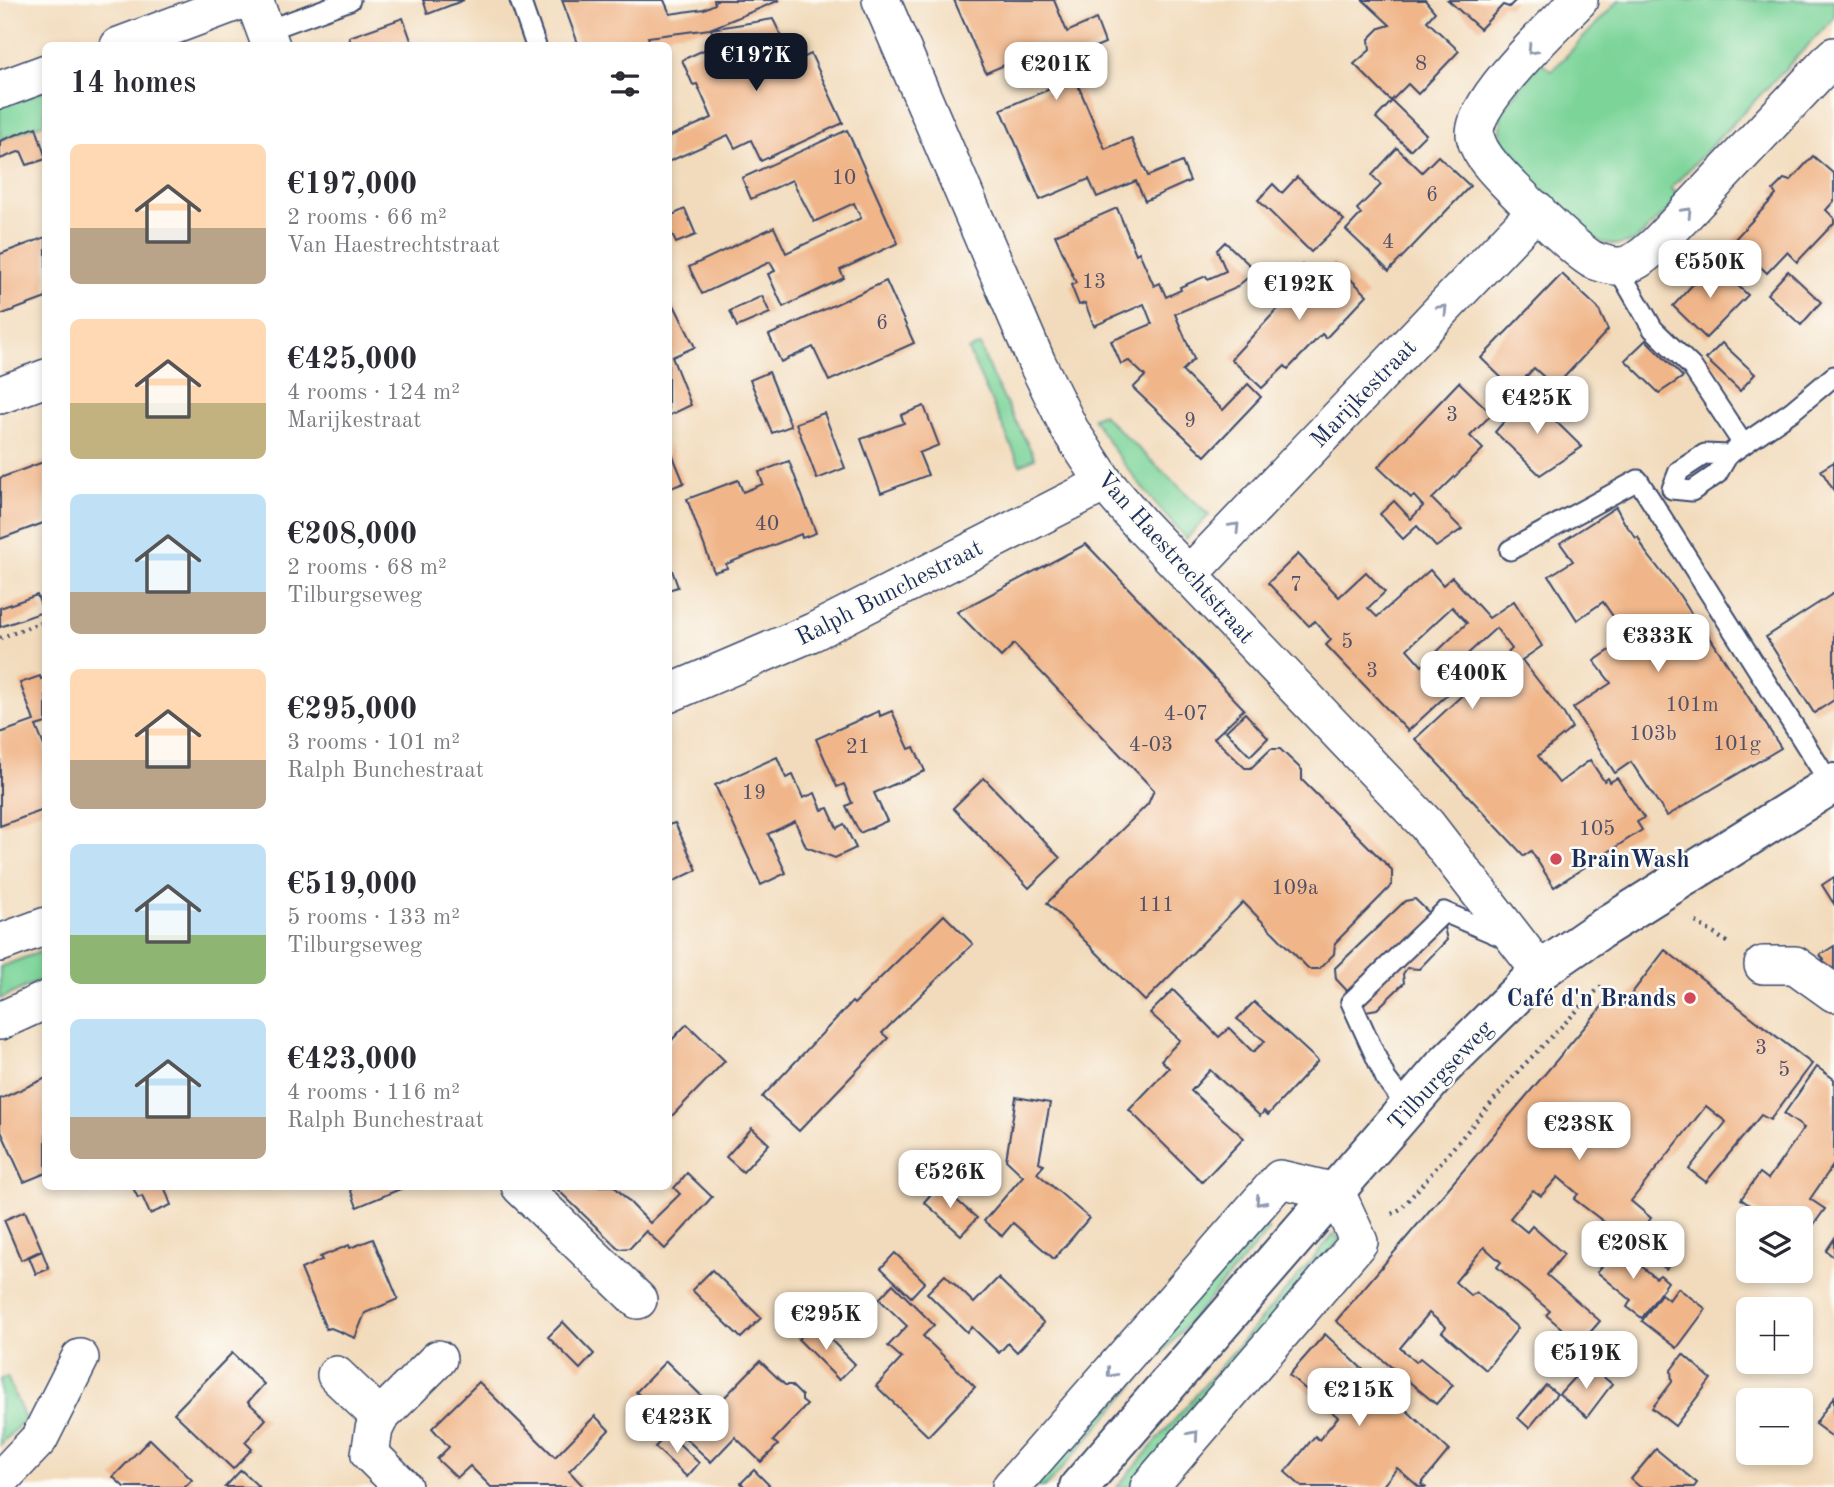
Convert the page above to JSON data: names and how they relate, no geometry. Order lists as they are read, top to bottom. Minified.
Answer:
{"streets":{"street":["Marijkestraat","Van Haestrechtstraat","Ralph Bunchestraat","Tilburgseweg"]},"crossings":[["Marijkestraat","Van Haestrechtstraat"],["Van Haestrechtstraat","Ralph Bunchestraat"],["Van Haestrechtstraat","Tilburgseweg"]],"one_way":["Marijkestraat"],"places":["BrainWash","Café d'n Brands"],"house_numbers":["8","10","6","4","13","6","3","9","40","7","5","3","101m","4-07","103b","101g","4-03","21","19","105","109a","111","3","5"],"page":{"price":["€197K","€201K","€550K","€192K","€425K","€333K","€400K","€238K","€526K","€208K","€295K","€519K","€215K","€423K"],"heading":"14 homes","list":[{"name":"€197,000","note":"2 rooms · 66 m² · Van Haestrechtstraat"},{"name":"€425,000","note":"4 rooms · 124 m² · Marijkestraat"},{"name":"€208,000","note":"2 rooms · 68 m² · Tilburgseweg"},{"name":"€295,000","note":"3 rooms · 101 m² · Ralph Bunchestraat"},{"name":"€519,000","note":"5 rooms · 133 m² · Tilburgseweg"},{"name":"€423,000","note":"4 rooms · 116 m² · Ralph Bunchestraat"}],"map_buttons":["+","−"]}}
